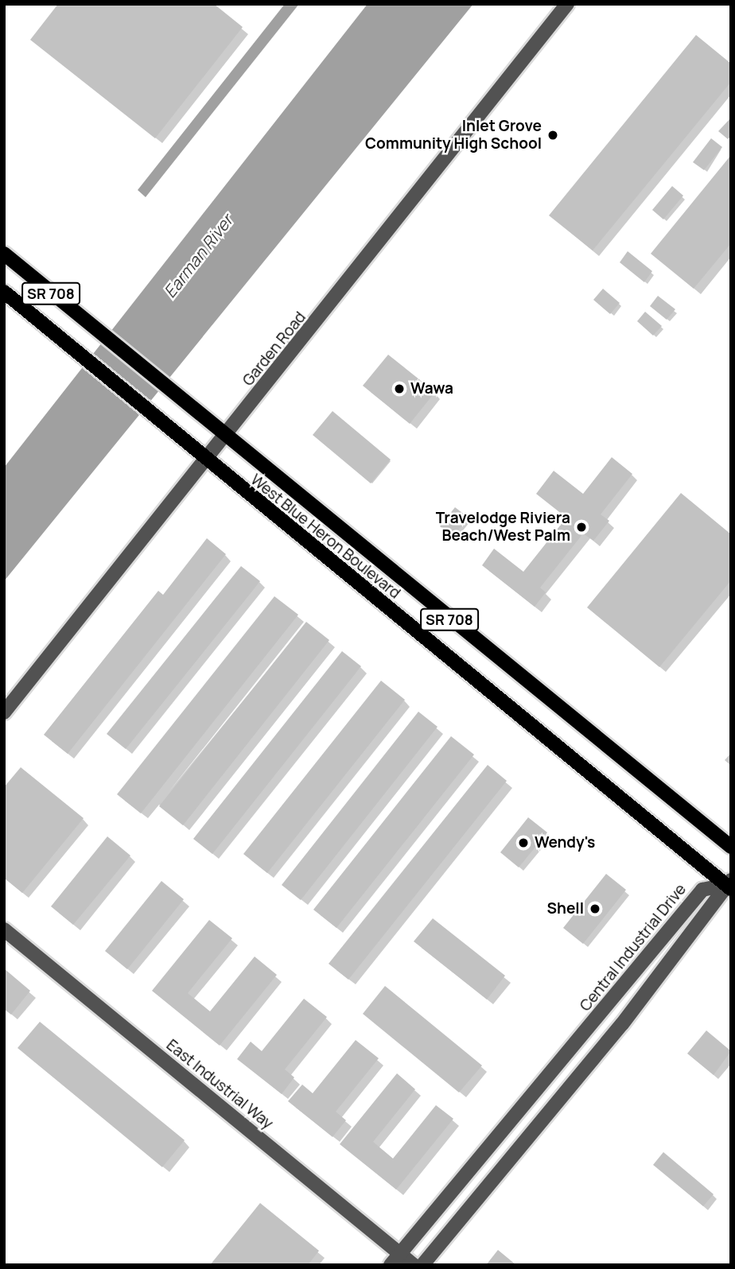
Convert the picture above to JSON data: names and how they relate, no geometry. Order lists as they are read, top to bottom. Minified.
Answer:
{"streets":{"main road":["SR 708","West Blue Heron Boulevard"],"street":["Garden Road","Central Industrial Drive","East Industrial Way"]},"crossings":[["Garden Road","West Blue Heron Boulevard"],["West Blue Heron Boulevard","Central Industrial Drive"],["Central Industrial Drive","East Industrial Way"]],"water":["Earman River"],"places":["Inlet Grove Community High School","Wawa","Travelodge Riviera Beach/West Palm","Wendy's","Shell"]}
